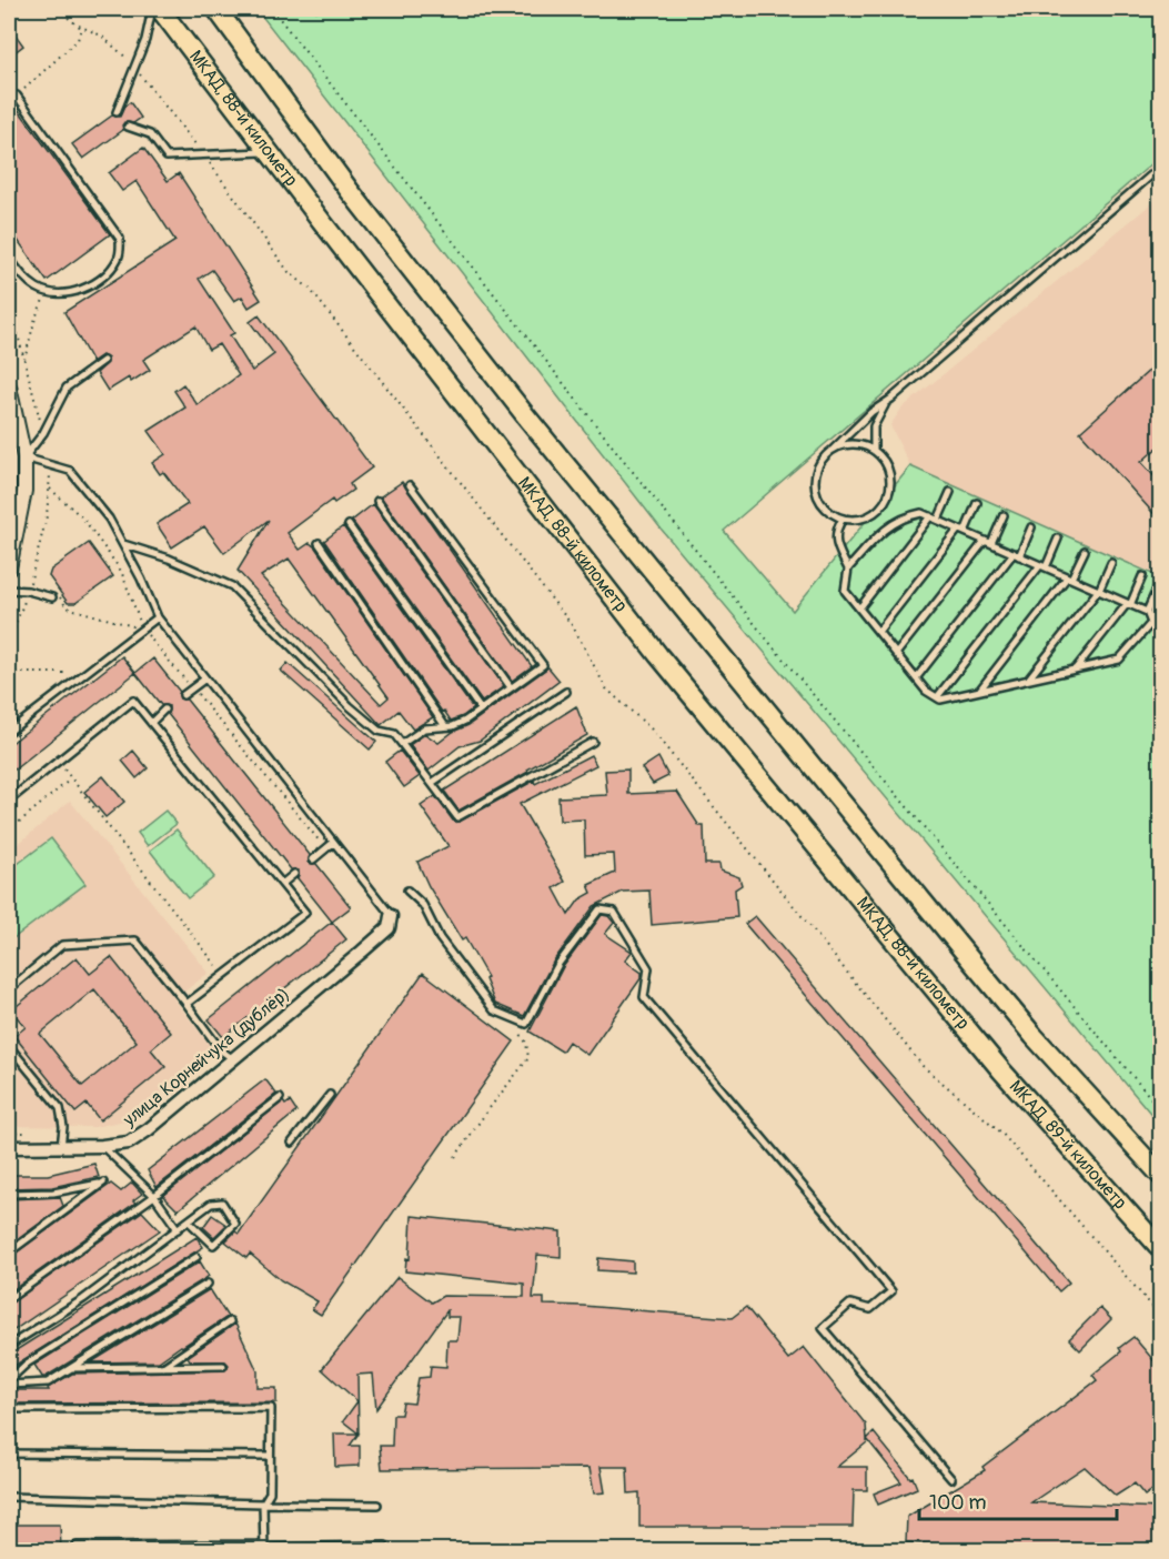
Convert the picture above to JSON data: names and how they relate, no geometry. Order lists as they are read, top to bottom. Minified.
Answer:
{"streets":{"highway":["МКАД, 88-й километр","МКАД, 89-й километр"],"street":["улица Корнейчука (дублёр)"]},"crossings":[["МКАД, 88-й километр","МКАД, 89-й километр"]],"scale_bar":"100 m"}
